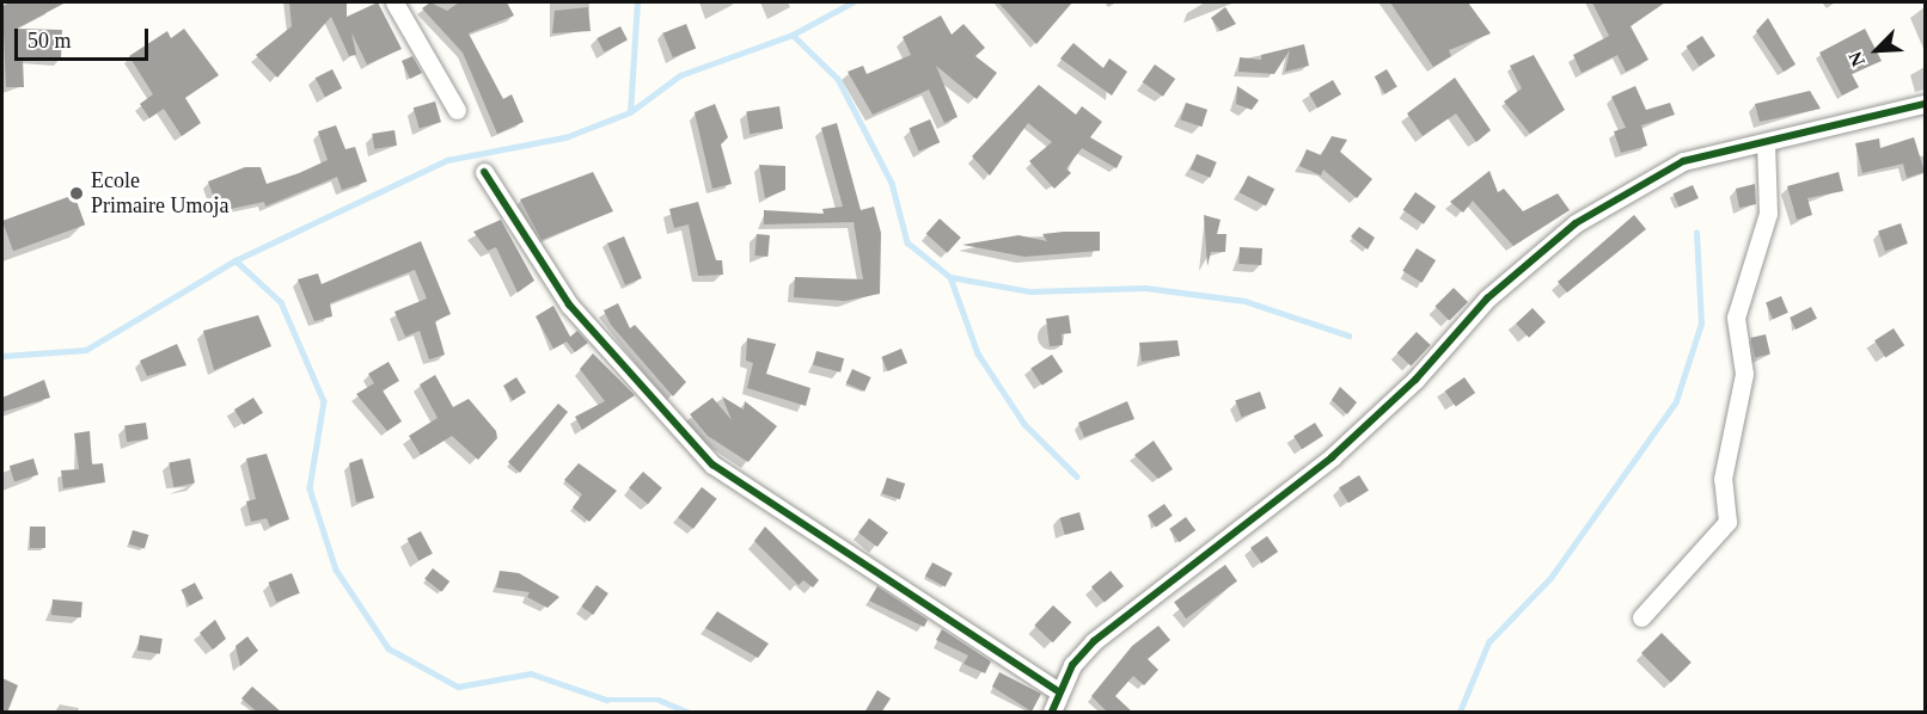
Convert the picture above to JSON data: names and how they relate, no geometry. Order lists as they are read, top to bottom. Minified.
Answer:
{"places":["Ecole Primaire Umoja"],"scale_bar":"50 m","north":"bottom left"}
